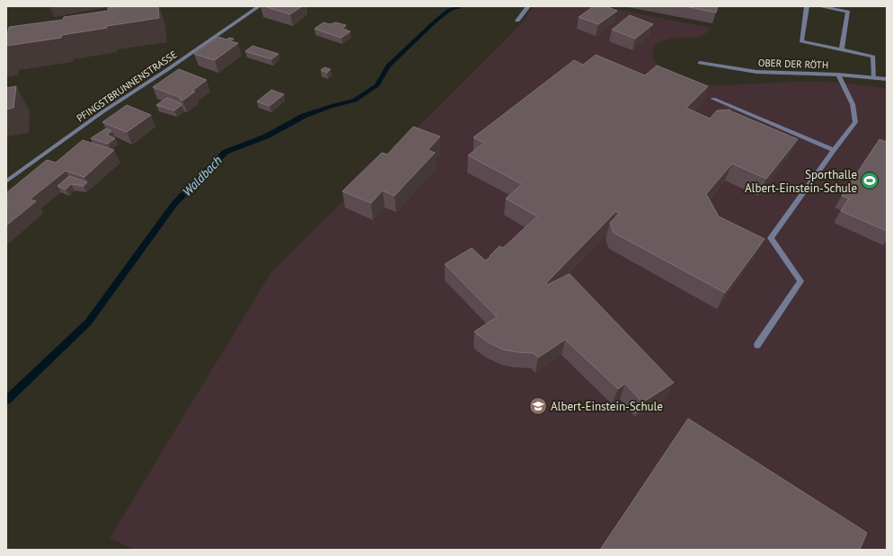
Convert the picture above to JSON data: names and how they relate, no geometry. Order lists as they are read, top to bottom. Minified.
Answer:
{"streets":{"street":["OBER DER RÖTH","PFINGSTBRUNNENSTRASSE"]},"water":["Waldbach"],"places":{"sports":["Sporthalle Albert-Einstein-Schule"],"school or university":["Albert-Einstein-Schule"]}}
